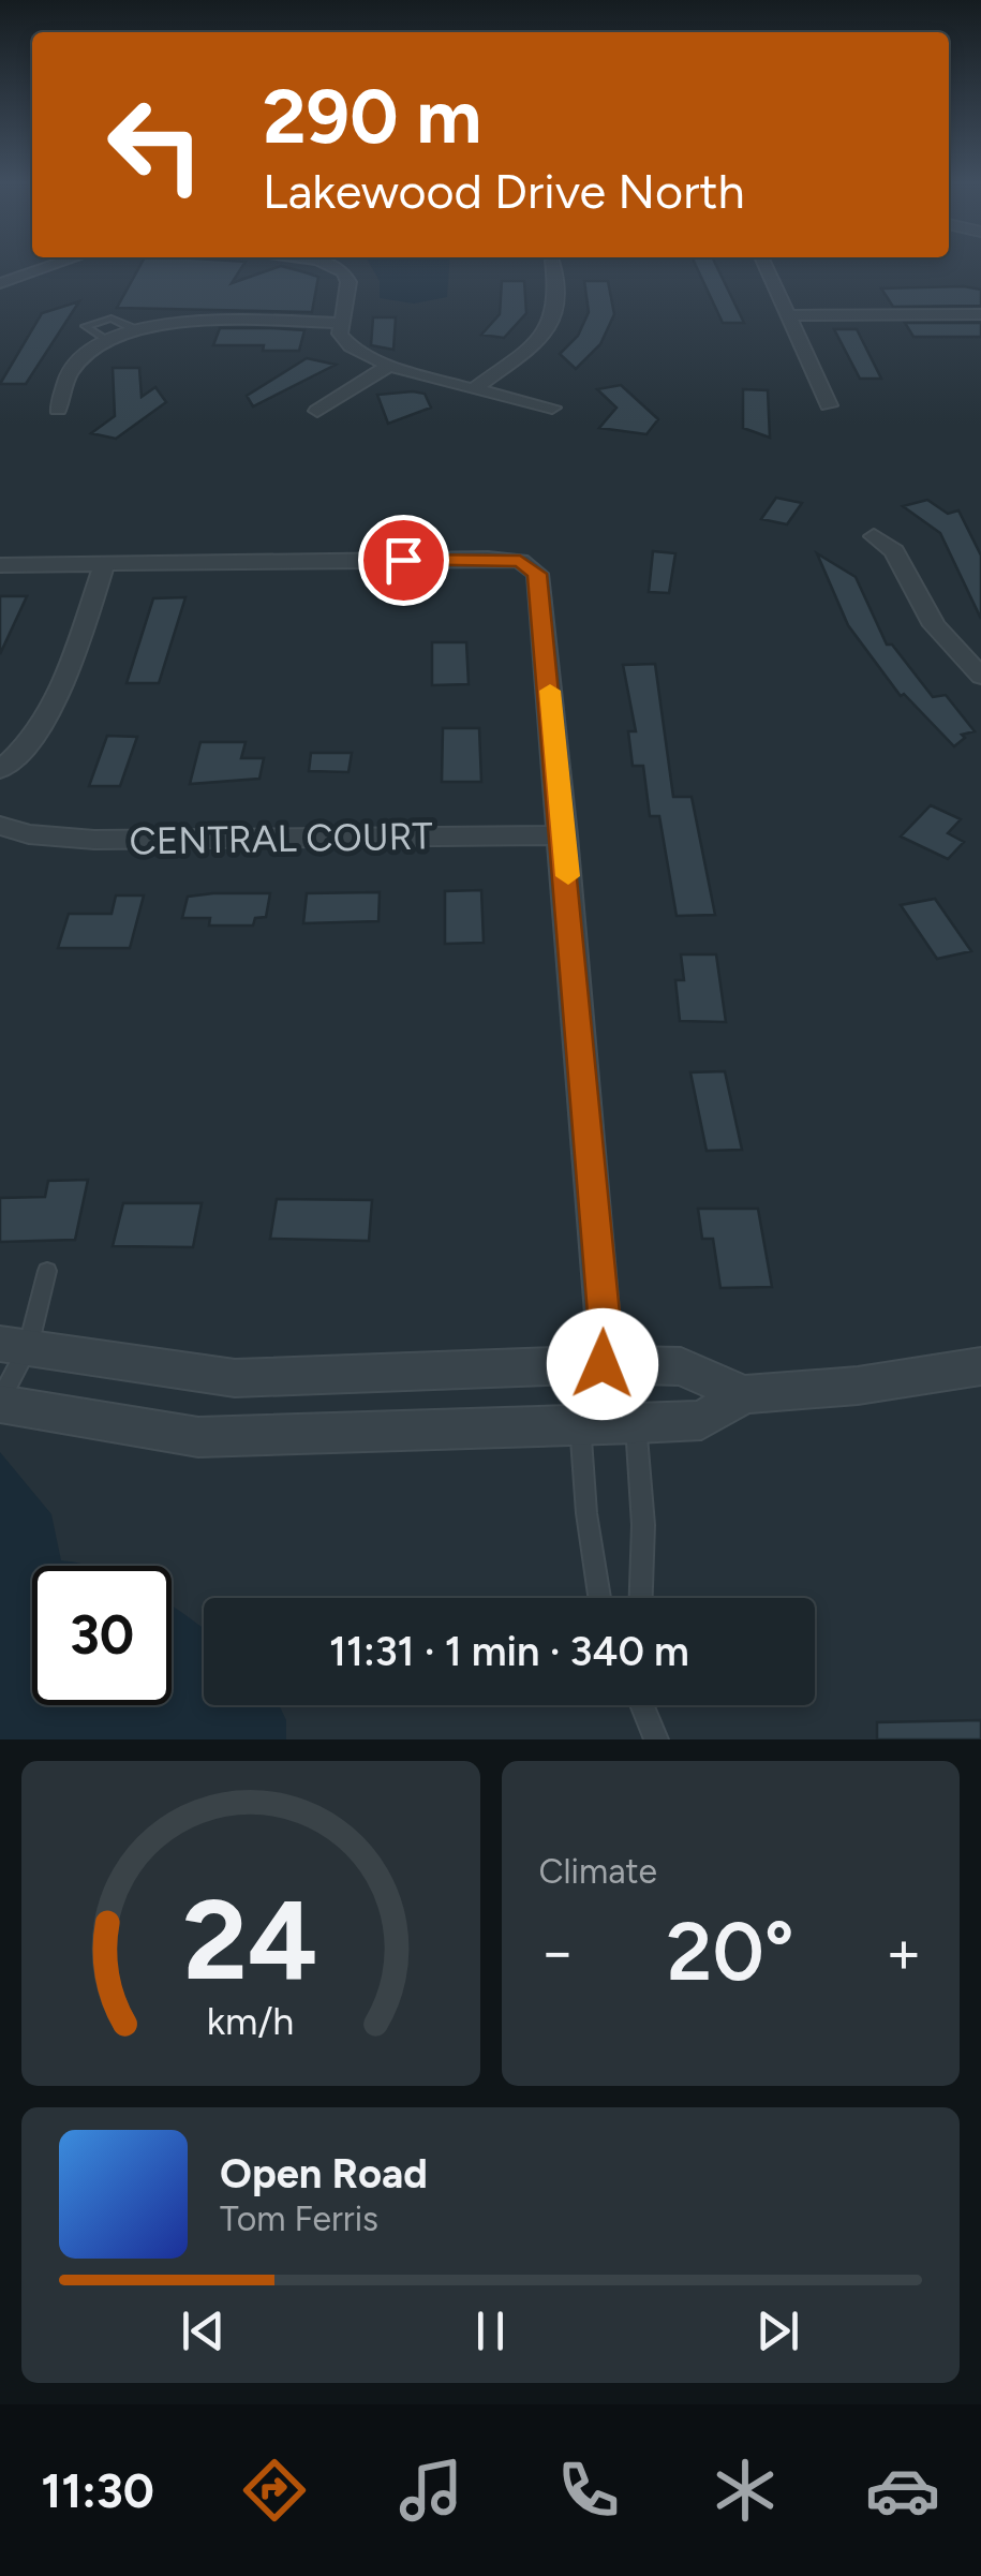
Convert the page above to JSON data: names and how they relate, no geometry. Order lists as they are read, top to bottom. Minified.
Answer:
{"streets":{"street":["CENTRAL COURT"]},"page":{"turn":["290 m","Lakewood Drive North"],"limit":"30","trip":"11:31 · 1 min · 340 m","tile":"Climate","heat":["−","20°","+"],"song":["Open Road","Tom Ferris"],"tabs":"11:30","gauge":["24","km/h"]}}
